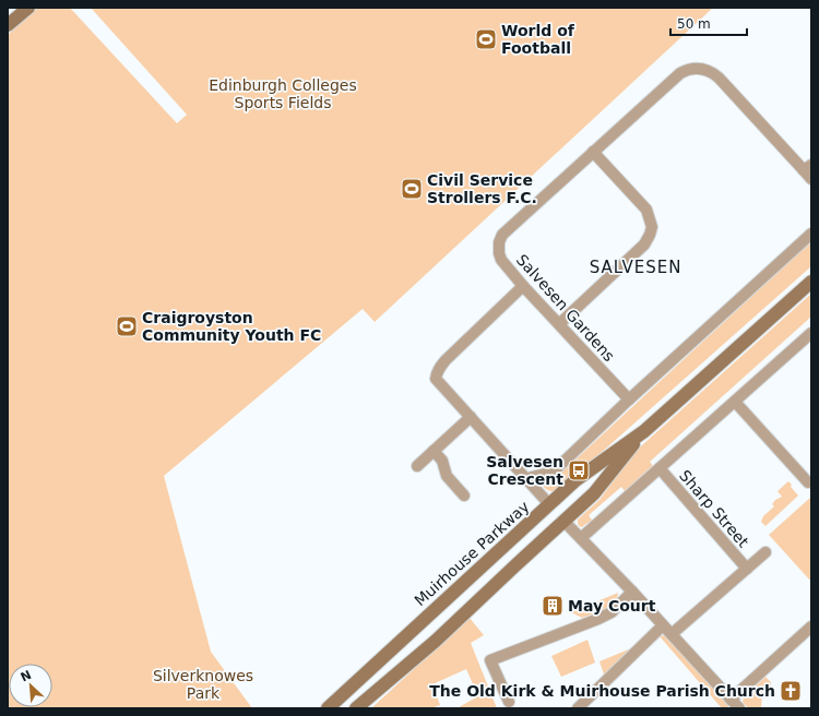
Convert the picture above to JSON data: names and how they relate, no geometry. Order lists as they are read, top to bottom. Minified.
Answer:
{"streets":{"street":["Salvesen Gardens","Sharp Street","Muirhouse Parkway"]},"districts":["SALVESEN"],"parks":["Edinburgh Colleges Sports Fields","Silverknowes Park"],"places":{"sports":["World of Football","Civil Service Strollers F.C.","Craigroyston Community Youth FC"],"bus stop":["Salvesen Crescent"],"building":["May Court"],"church":["The Old Kirk & Muirhouse Parish Church"]},"scale_bar":"50 m","north":"top left"}
